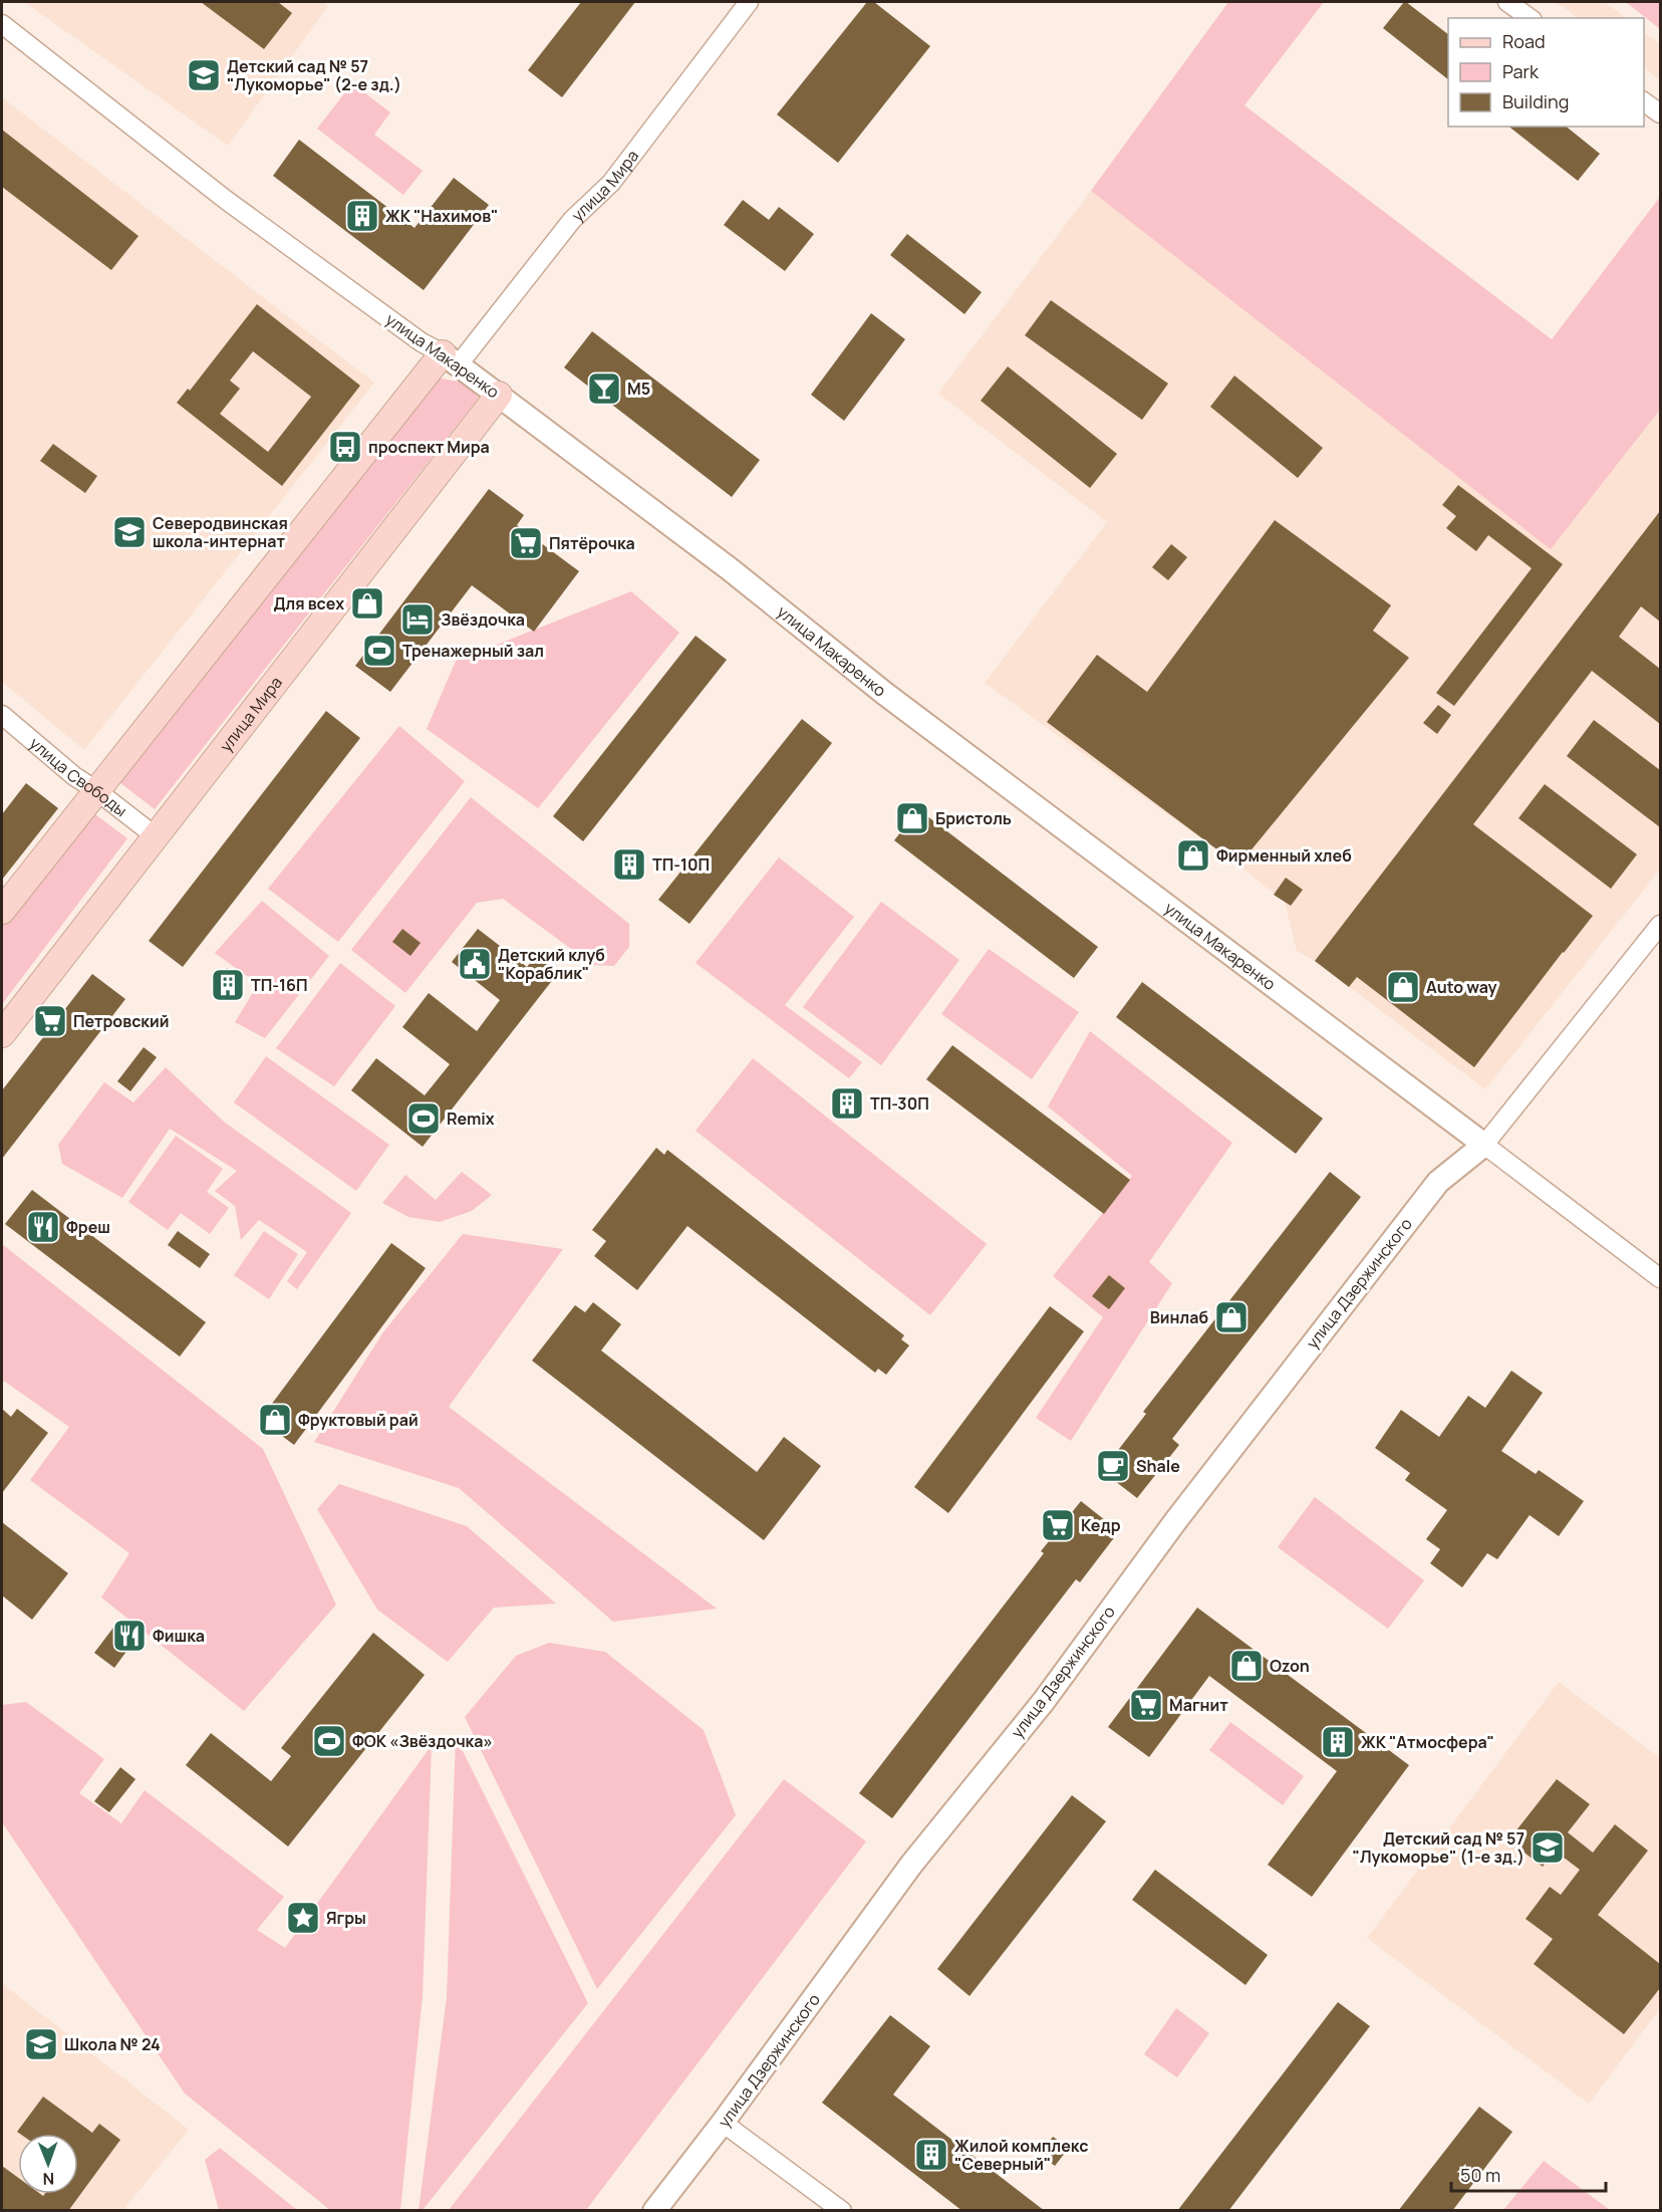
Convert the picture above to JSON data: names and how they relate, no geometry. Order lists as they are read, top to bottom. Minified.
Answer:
{"streets":{"main road":["улица Мира"],"street":["улица Макаренко","улица Свободы","улица Дзержинского"]},"crossings":[["улица Мира","улица Макаренко"],["улица Мира","улица Свободы"],["улица Макаренко","улица Дзержинского"]],"places":{"school or university":["Детский сад № 57 \"Лукоморье\" (2-е зд.)","Северодвинская школа-интернат","Детский сад № 57 \"Лукоморье\" (1-е зд.)","Школа № 24"],"building":["ЖК \"Нахимов\"","ТП-10П","ТП-16П","ТП-30П","ЖК \"Атмосфера\"","Жилой комплекс \"Северный\""],"bar":["М5"],"bus stop":["проспект Мира"],"supermarket":["Пятёрочка","Петровский","Кедр","Магнит"],"shop":["Для всех","Бристоль","Фирменный хлеб","Auto way","Винлаб","Фруктовый рай","Ozon"],"hotel":["Звёздочка"],"sports":["Тренажерный зал","Remix","ФОК «Звёздочка»"],"public building":["Детский клуб \"Кораблик\""],"restaurant":["Фреш","Фишка"],"cafe":["Shale"],"place":["Ягры"]},"legend":["Road","Park","Building"],"scale_bar":"50 m","north":"bottom"}
